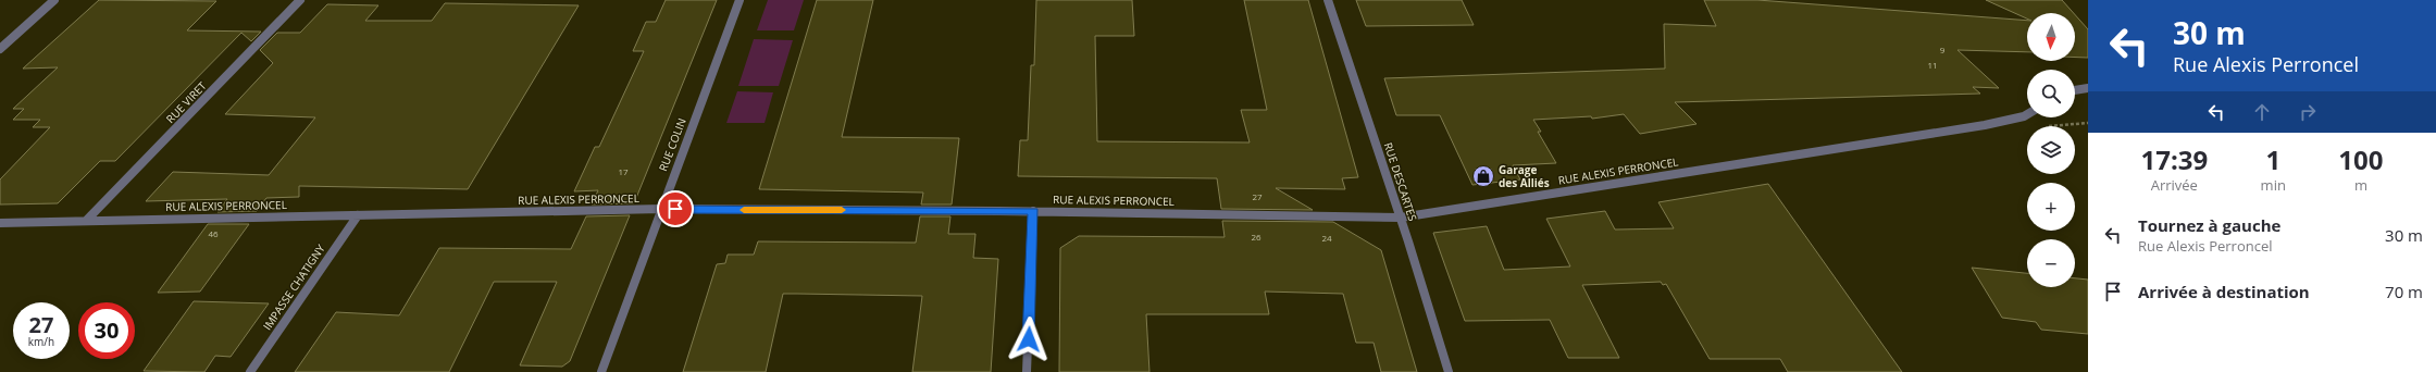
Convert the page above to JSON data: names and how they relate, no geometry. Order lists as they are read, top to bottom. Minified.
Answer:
{"streets":{"street":["RUE VIRET","RUE COLIN","RUE ALEXIS PERRONCEL","RUE DESCARTES","IMPASSE CHATIGNY"]},"crossings":[["RUE VIRET","RUE ALEXIS PERRONCEL"],["RUE COLIN","RUE ALEXIS PERRONCEL"],["RUE ALEXIS PERRONCEL","RUE DESCARTES"],["RUE ALEXIS PERRONCEL","IMPASSE CHATIGNY"]],"places":{"shop":["Garage des Alliés"]},"house_numbers":["9","11","17","27","46","26","24"],"north":"bottom","page":{"turn":["30 m","Rue Alexis Perroncel"],"map_buttons":["+","−"],"eta":["17:39","Arrivée","1","min","100","m"],"list":[{"name":"Tournez à gauche","note":"Rue Alexis Perroncel","value":"30 m"},{"name":"Arrivée à destination","value":"70 m"}],"speed":"27 km/h","limit":"30"}}
